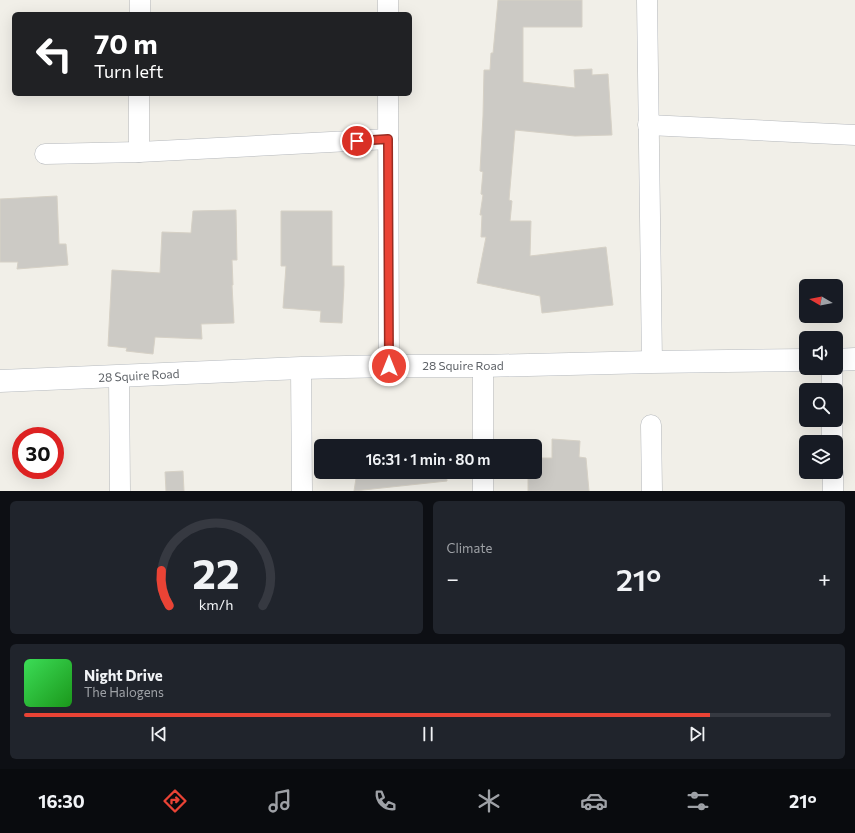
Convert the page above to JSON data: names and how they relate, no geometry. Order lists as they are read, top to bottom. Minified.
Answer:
{"streets":{"street":["28 Squire Road"]},"north":"left","page":{"turn":["70 m","Turn left"],"limit":"30","trip":"16:31 · 1 min · 80 m","tile":"Climate","heat":["−","21°","+"],"song":["Night Drive","The Halogens"],"tabs":["16:30","21°"],"gauge":["22","km/h"]}}
